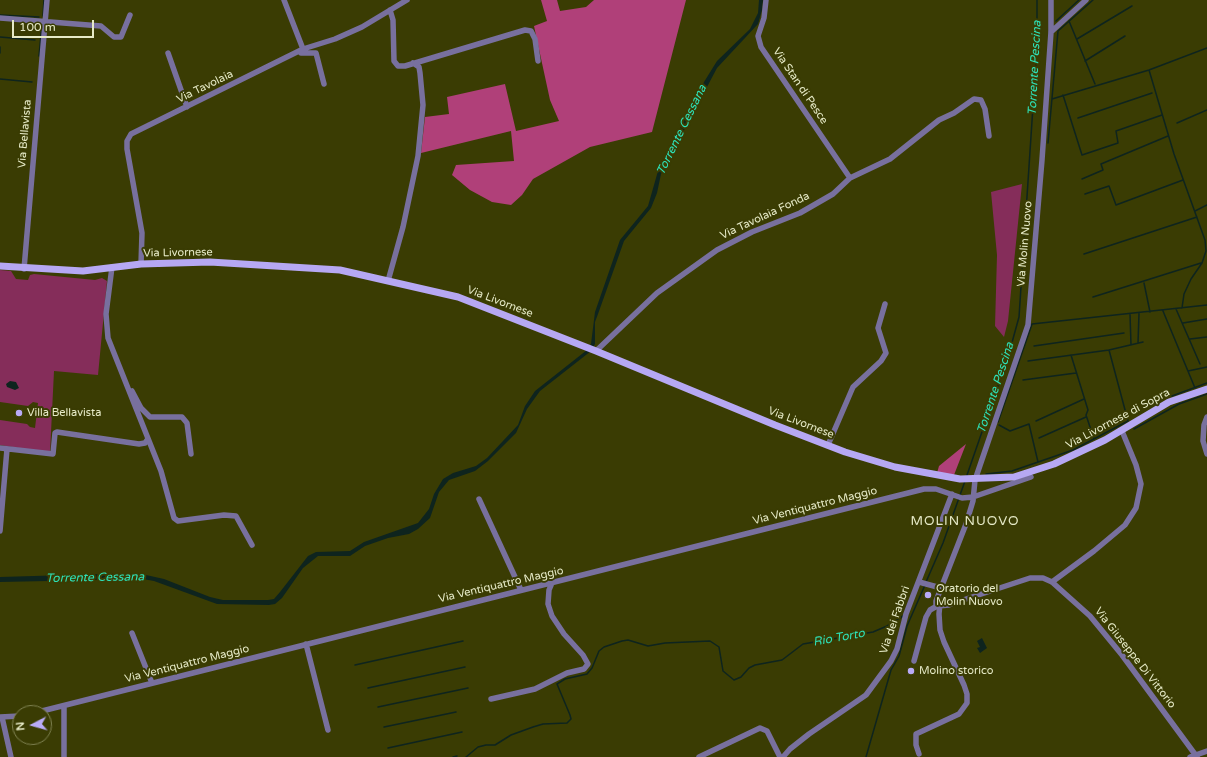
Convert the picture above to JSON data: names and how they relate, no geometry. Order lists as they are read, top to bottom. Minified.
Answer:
{"streets":{"main road":["Via Livornese","Via Livornese di Sopra"],"street":["Via Stan di Pesce","Via Tavolaia","Via Bellavista","Via Tavolaia Fonda","Via Molin Nuovo","Via Ventiquattro Maggio","Via dei Fabbri","Via Giuseppe Di Vittorio"]},"crossings":[["Via Stan di Pesce","Via Tavolaia Fonda"],["Via Tavolaia","Via Livornese"],["Via Bellavista","Via Livornese"],["Via Tavolaia Fonda","Via Livornese"],["Via Molin Nuovo","Via Livornese"],["Via Molin Nuovo","Via Livornese di Sopra"],["Via Molin Nuovo","Via Ventiquattro Maggio"],["Via Livornese","Via Livornese di Sopra"],["Via Ventiquattro Maggio","Via dei Fabbri"]],"districts":["MOLIN NUOVO"],"water":["Torrente Pescina","Torrente Cessana","Rio Torto"],"places":["Villa Bellavista","Oratorio del Molin Nuovo","Molino storico"],"scale_bar":"100 m","north":"left"}
